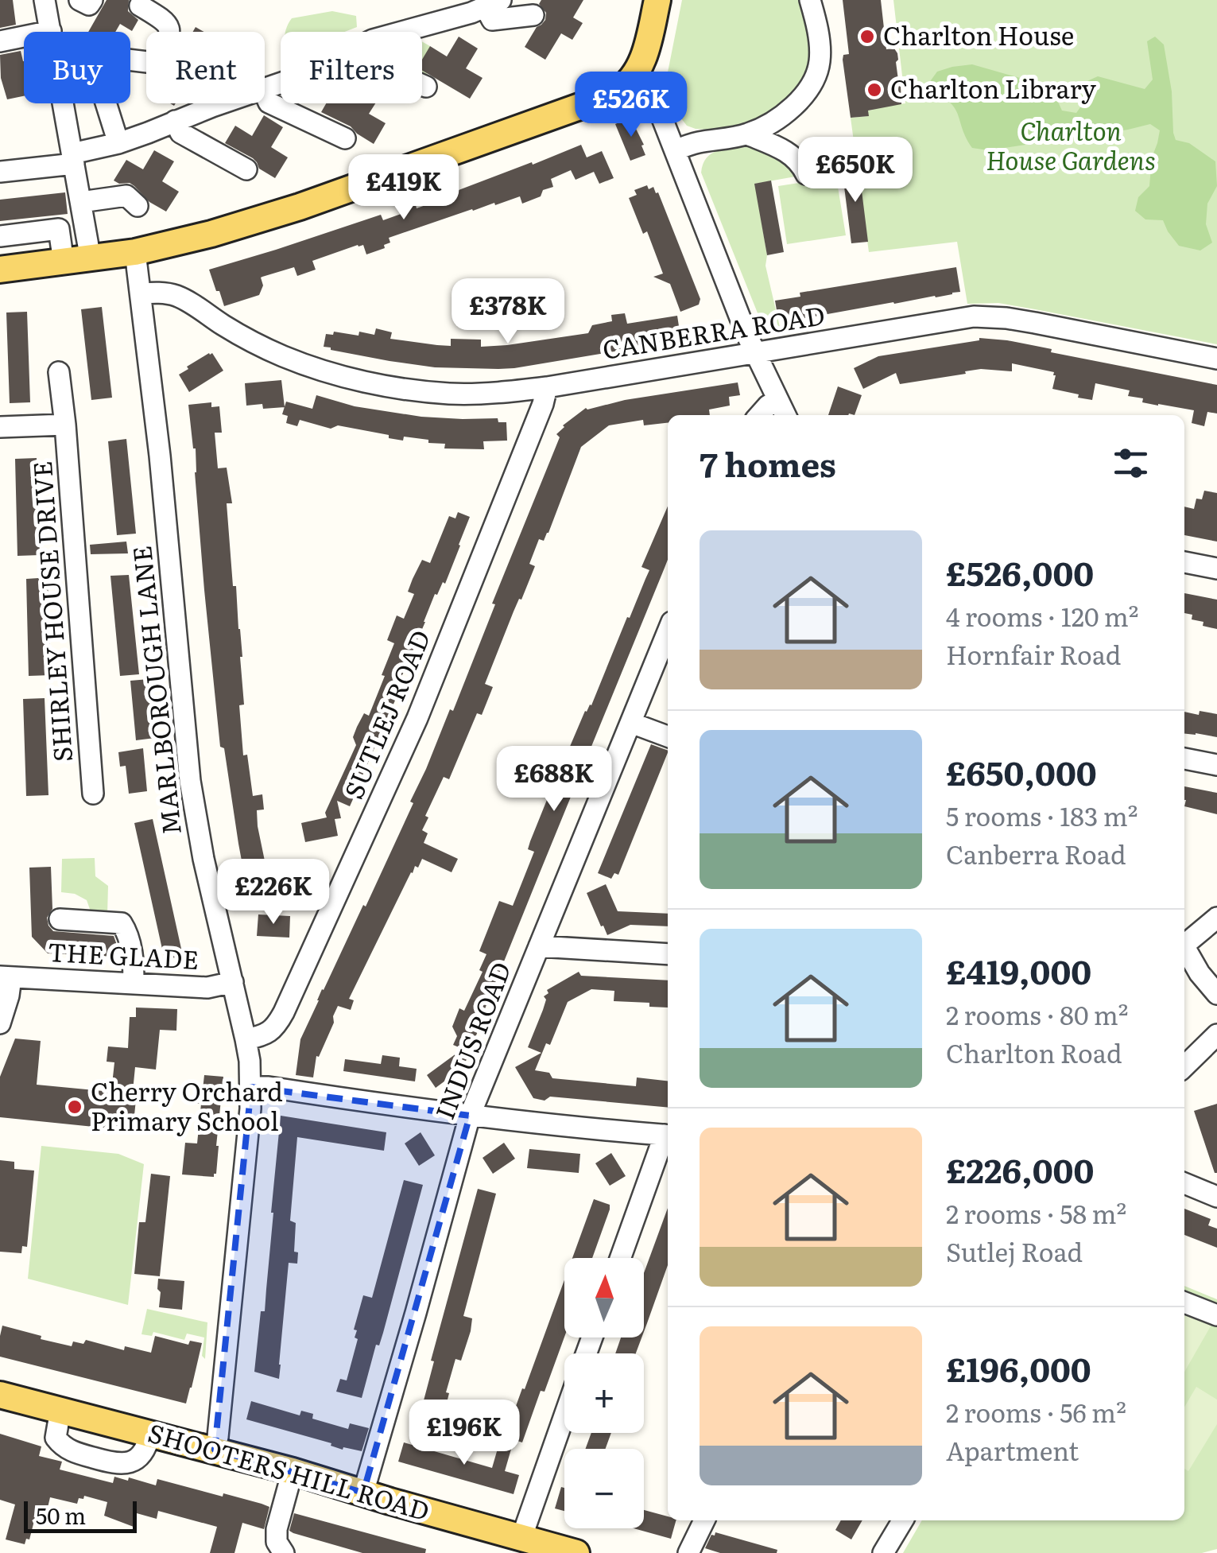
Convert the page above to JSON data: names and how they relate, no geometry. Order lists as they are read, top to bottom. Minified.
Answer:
{"streets":{"main road":["SHOOTERS HILL ROAD"],"street":["CANBERRA ROAD","SHIRLEY HOUSE DRIVE","MARLBOROUGH LANE","SUTLEJ ROAD","THE GLADE","INDUS ROAD"]},"crossings":[["CANBERRA ROAD","MARLBOROUGH LANE"],["CANBERRA ROAD","SUTLEJ ROAD"],["MARLBOROUGH LANE","SUTLEJ ROAD"],["MARLBOROUGH LANE","THE GLADE"],["MARLBOROUGH LANE","SHOOTERS HILL ROAD"],["INDUS ROAD","SHOOTERS HILL ROAD"]],"parks":["Charlton House Gardens"],"places":["Charlton House","Charlton Library","Cherry Orchard Primary School"],"scale_bar":"50 m","north":"top","page":{"chip":["Buy","Rent","Filters"],"price":["£526K","£650K","£419K","£378K","£688K","£226K","£196K"],"heading":"7 homes","list":[{"name":"£526,000","note":"4 rooms · 120 m² · Hornfair Road"},{"name":"£650,000","note":"5 rooms · 183 m² · Canberra Road"},{"name":"£419,000","note":"2 rooms · 80 m² · Charlton Road"},{"name":"£226,000","note":"2 rooms · 58 m² · Sutlej Road"},{"name":"£196,000","note":"2 rooms · 56 m² · Apartment"}],"map_buttons":["+","−"],"scale":"50 m"}}
